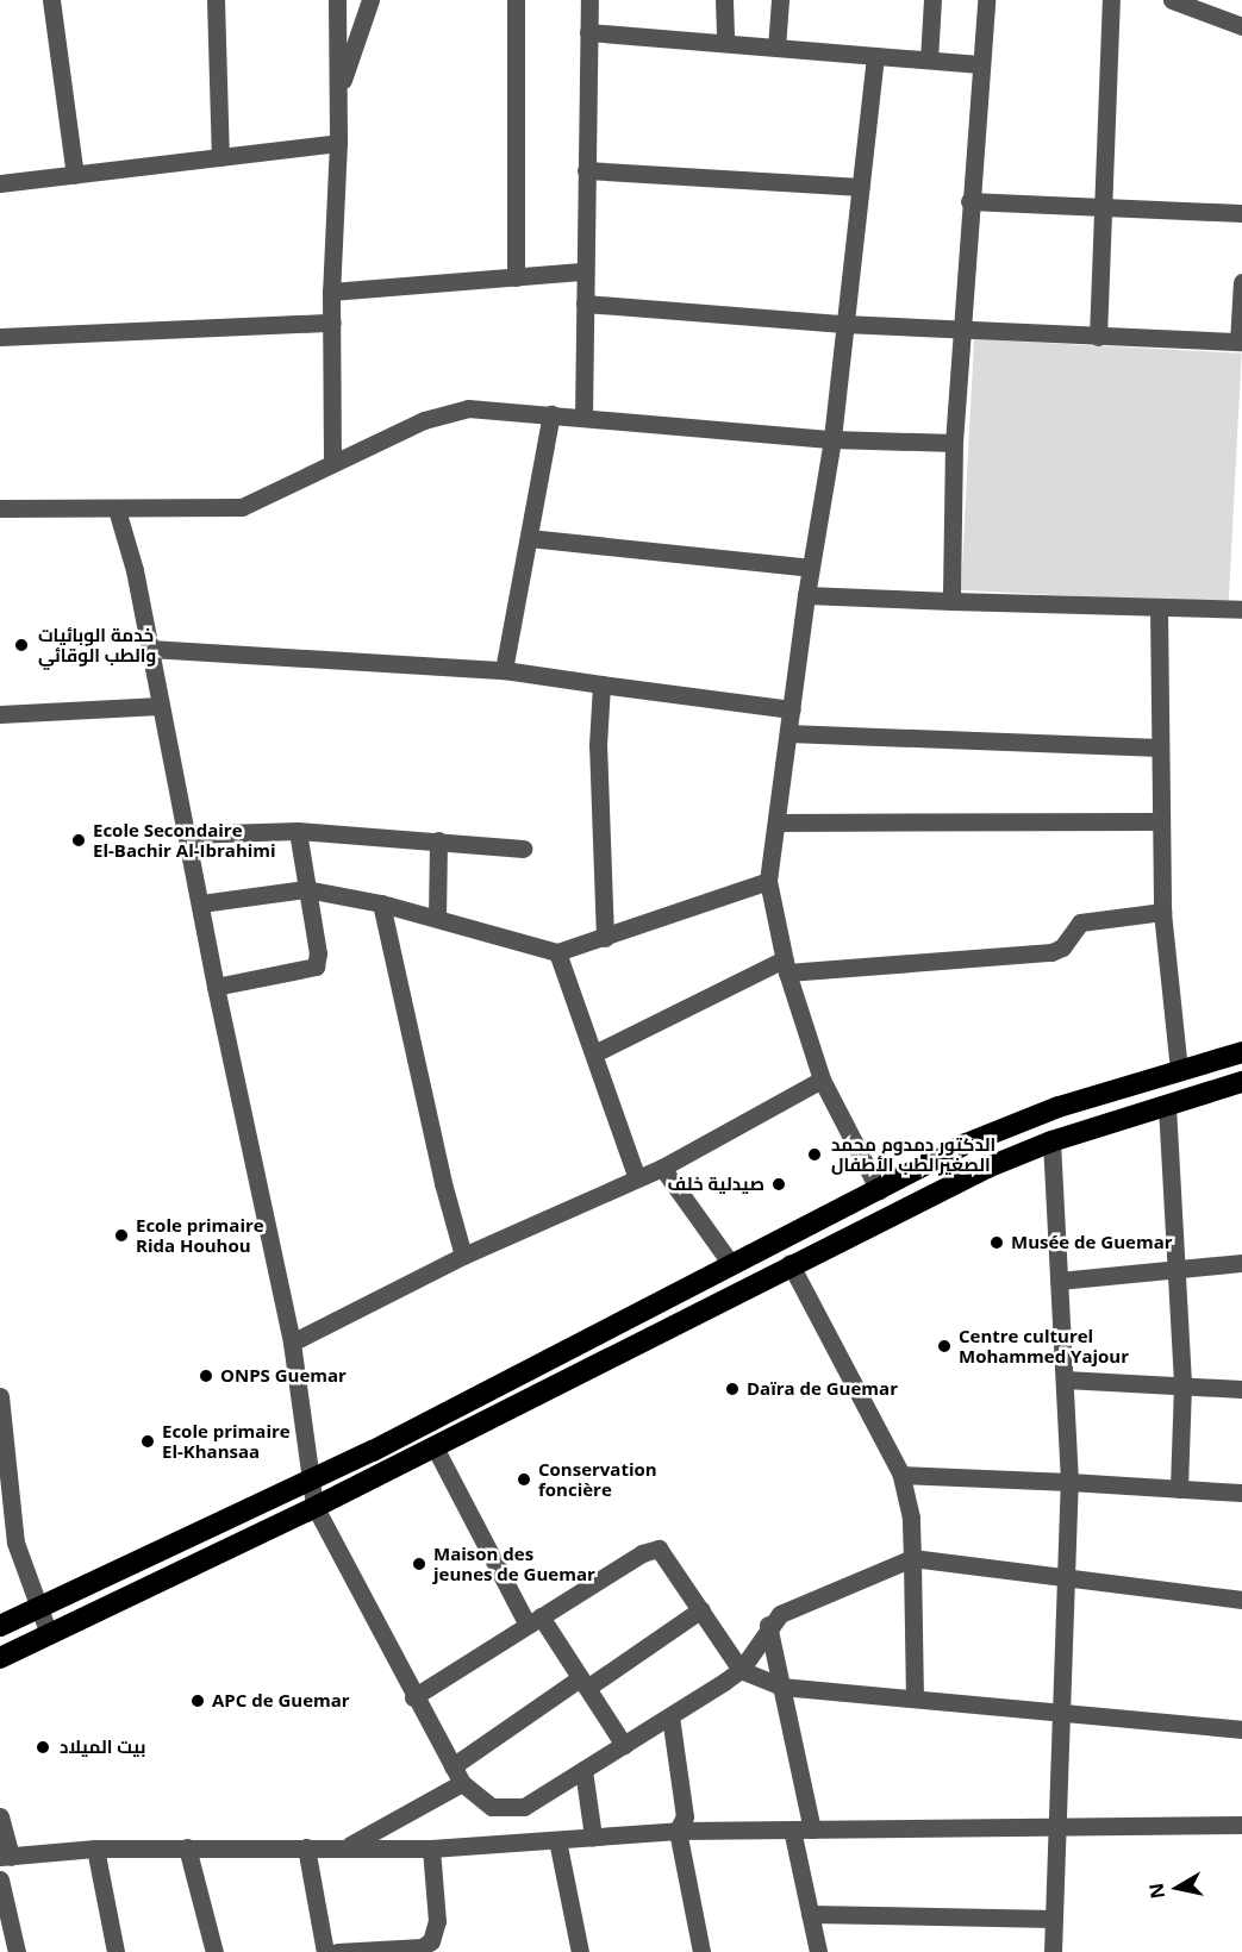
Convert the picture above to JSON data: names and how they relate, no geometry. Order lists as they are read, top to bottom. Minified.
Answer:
{"places":["خدمة الوبائيات والطب الوقائي","Ecole Secondaire El-Bachir Al-Ibrahimi","الدكتور دمدوم محمد الصغير لطب الأطفال","صيدلية خلف","Ecole primaire Rida Houhou","Musée de Guemar","Centre culturel Mohammed Yajour","ONPS Guemar","Daïra de Guemar","Ecole primaire El-Khansaa","Conservation foncière","Maison des jeunes de Guemar","APC de Guemar","بيت الميلاد"],"north":"left"}
